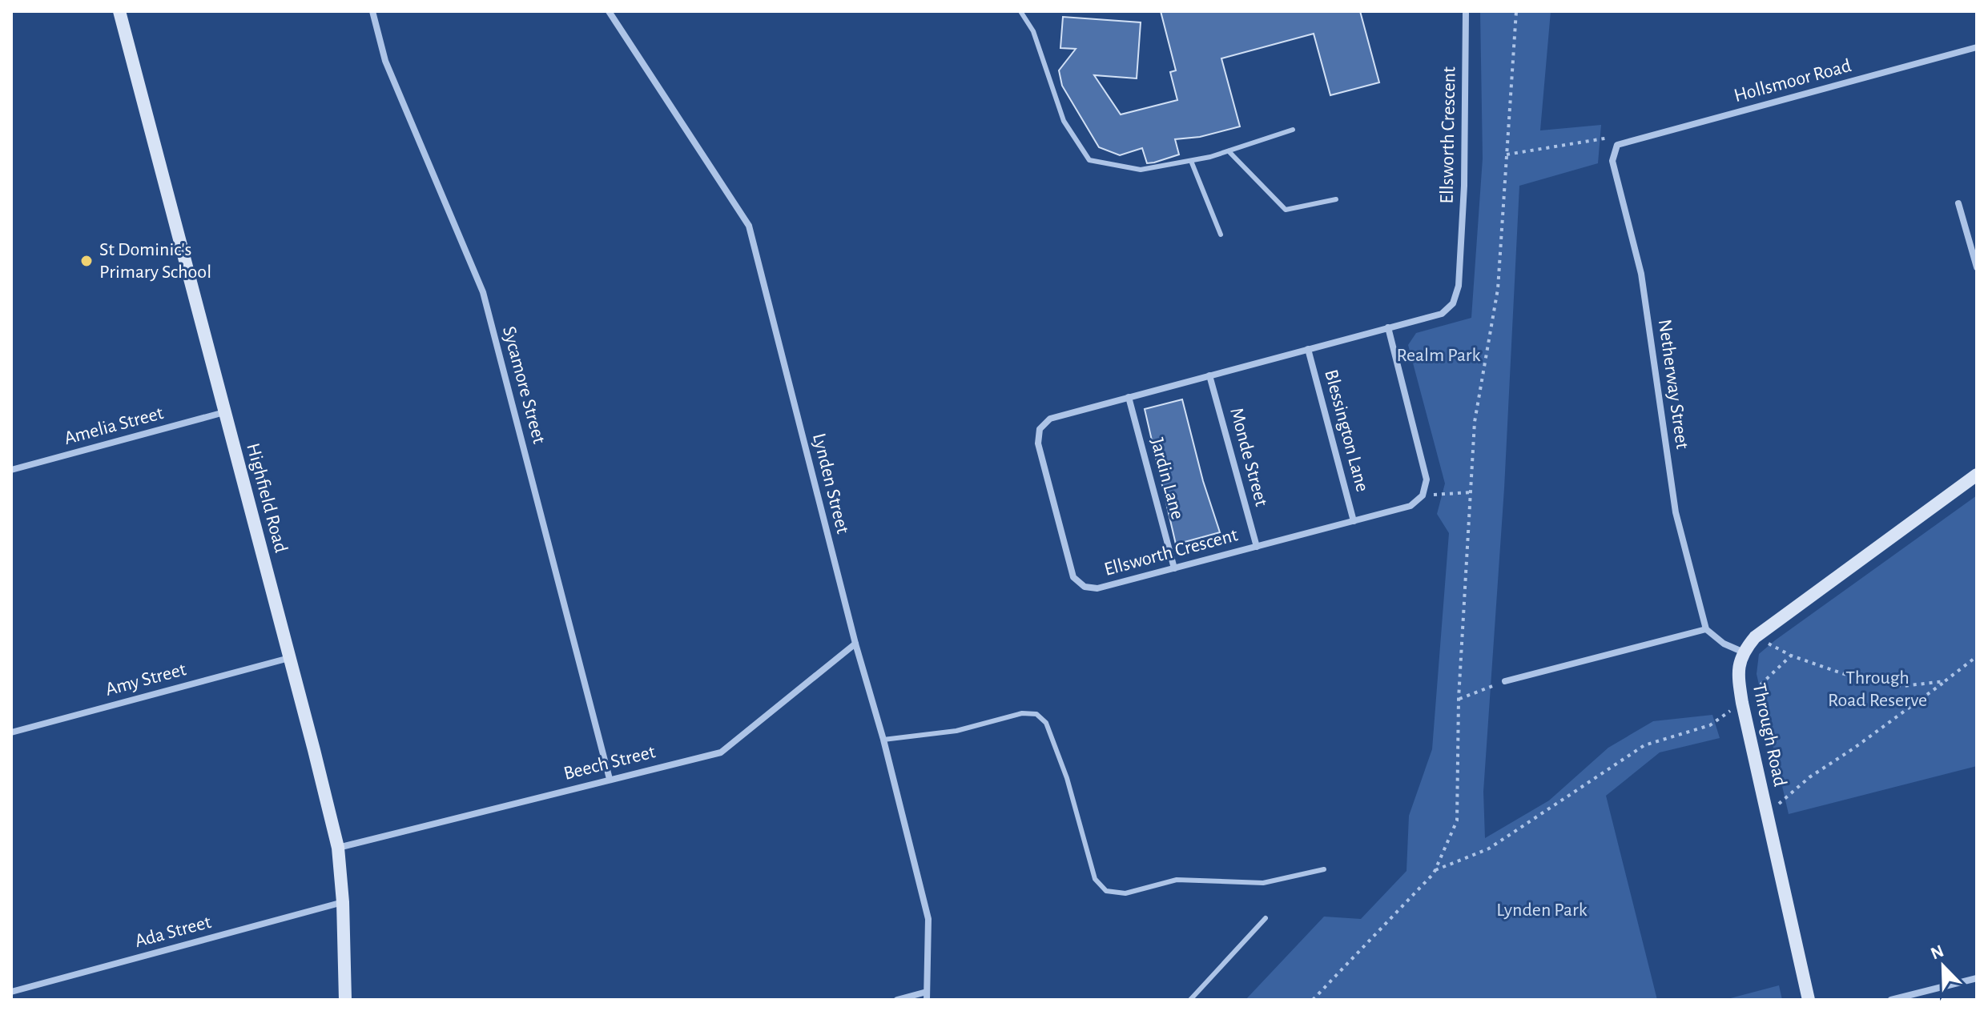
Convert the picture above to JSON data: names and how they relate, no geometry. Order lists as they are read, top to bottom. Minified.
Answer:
{"streets":{"main road":["Highfield Road","Through Road"],"street":["Hollsmoor Road","Ellsworth Crescent","Netherway Street","Sycamore Street","Amelia Street","Blessington Lane","Monde Street","Jardin Lane","Lynden Street","Amy Street","Beech Street","Ada Street"]},"crossings":[["Hollsmoor Road","Netherway Street"],["Ellsworth Crescent","Blessington Lane"],["Ellsworth Crescent","Monde Street"],["Ellsworth Crescent","Jardin Lane"],["Sycamore Street","Beech Street"],["Amelia Street","Highfield Road"],["Lynden Street","Beech Street"],["Highfield Road","Amy Street"],["Highfield Road","Beech Street"],["Highfield Road","Ada Street"]],"parks":["Realm Park","Through Road Reserve","Lynden Park"],"places":["St Dominic's Primary School"],"north":"top left"}
